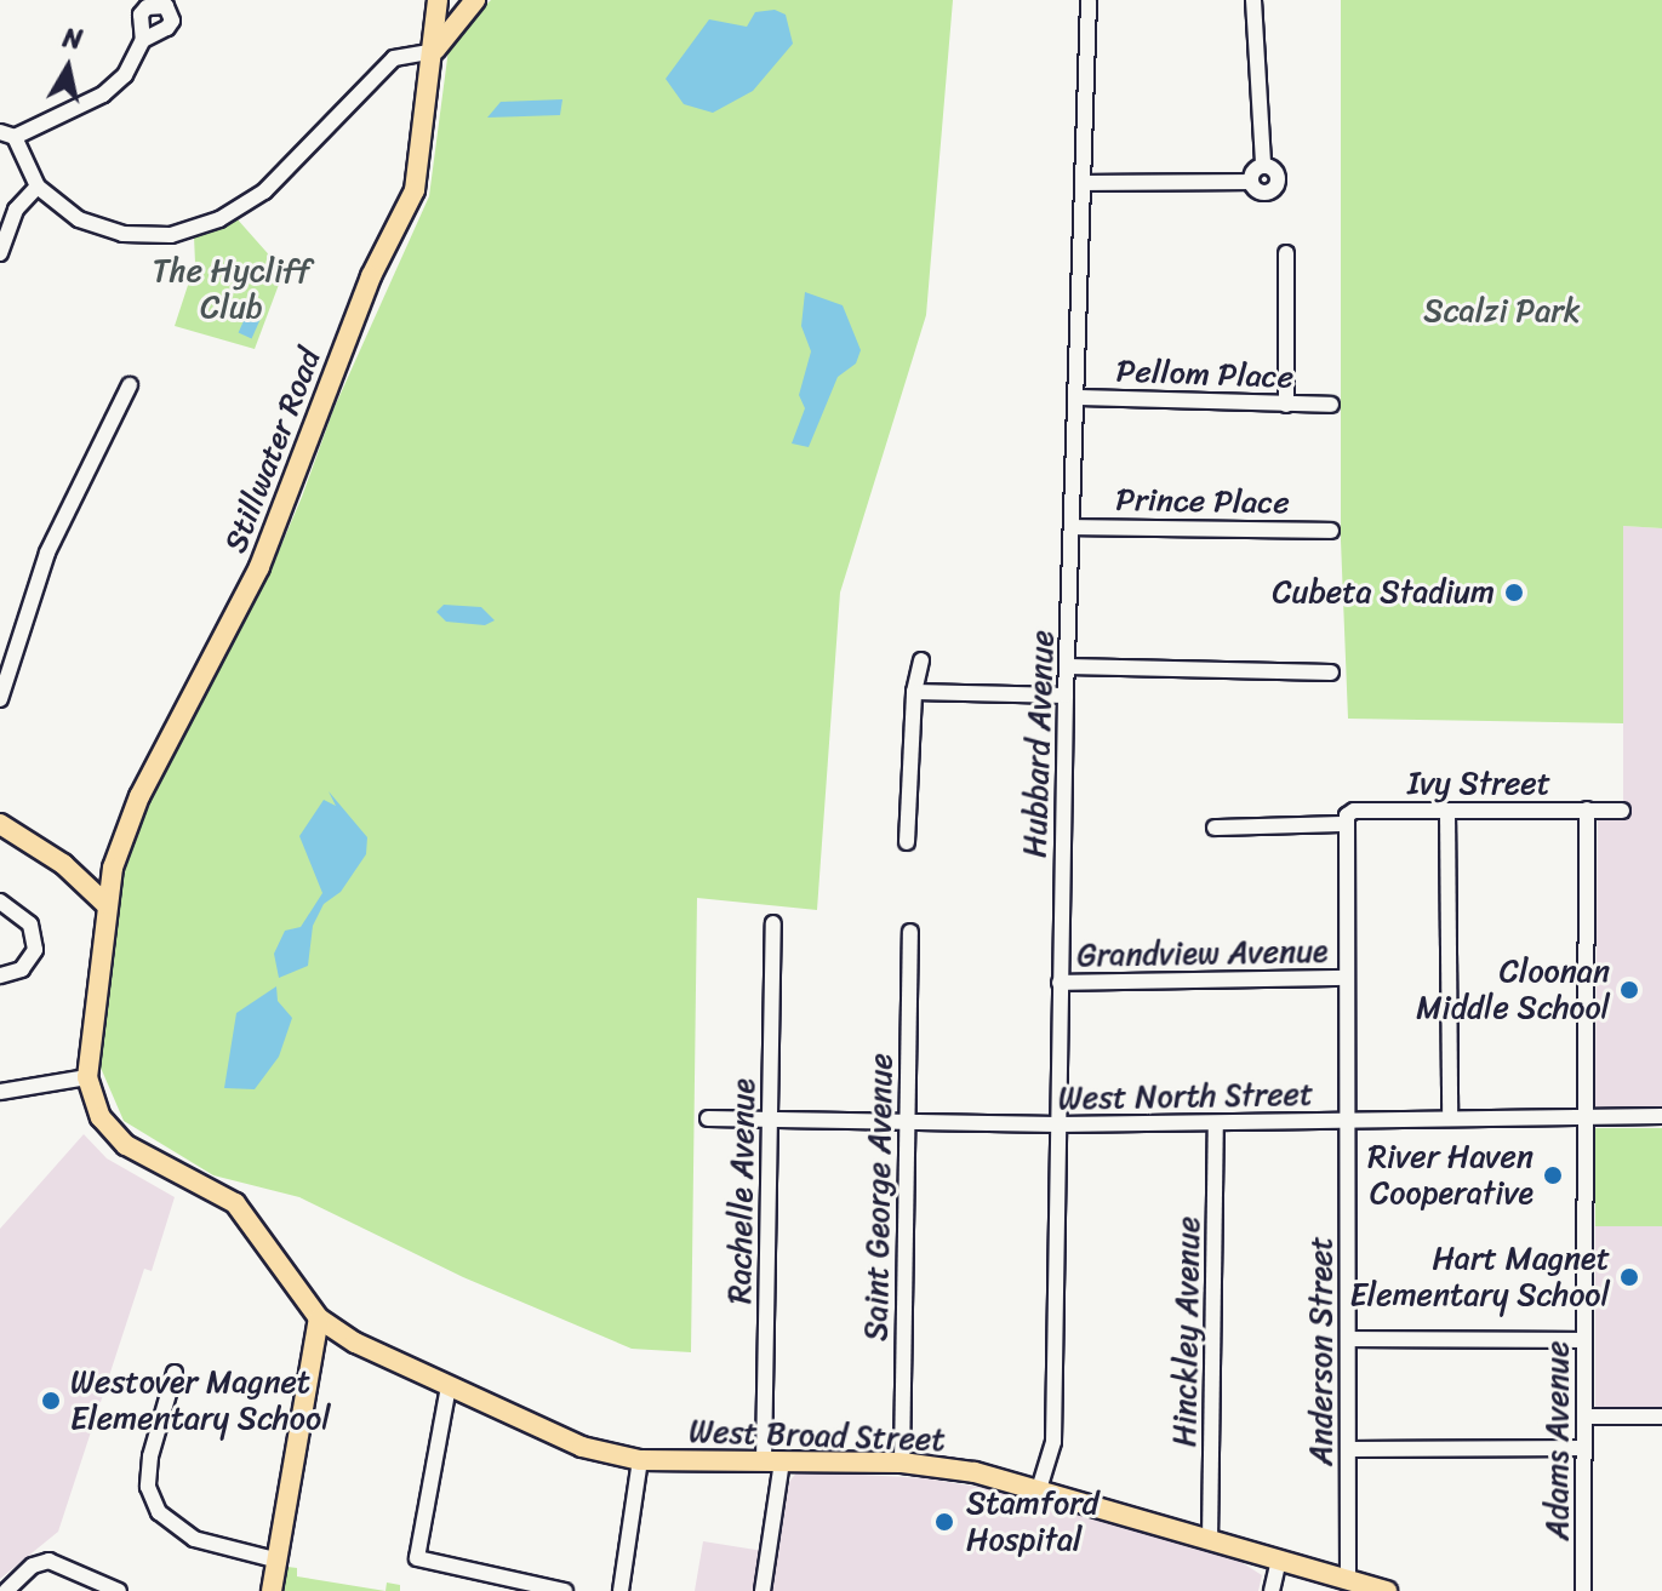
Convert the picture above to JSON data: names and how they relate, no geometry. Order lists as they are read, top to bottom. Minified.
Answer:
{"streets":{"main road":["Stillwater Road","West Broad Street"],"street":["Pellom Place","Prince Place","Hubbard Avenue","Ivy Street","Grandview Avenue","West North Street","Rachelle Avenue","Saint George Avenue","Hinckley Avenue","Anderson Street","Adams Avenue"]},"crossings":[["Pellom Place","Hubbard Avenue"],["Prince Place","Hubbard Avenue"],["Hubbard Avenue","Grandview Avenue"],["Hubbard Avenue","West North Street"],["Hubbard Avenue","West Broad Street"],["Ivy Street","Anderson Street"],["Ivy Street","Adams Avenue"],["Grandview Avenue","Anderson Street"],["West North Street","Rachelle Avenue"],["West North Street","Saint George Avenue"],["West North Street","Hinckley Avenue"],["West North Street","Anderson Street"],["West North Street","Adams Avenue"],["Rachelle Avenue","West Broad Street"],["Saint George Avenue","West Broad Street"],["Hinckley Avenue","West Broad Street"],["Anderson Street","West Broad Street"]],"parks":["The Hycliff Club","Scalzi Park"],"places":["Cubeta Stadium","Cloonan Middle School","River Haven Cooperative","Hart Magnet Elementary School","Westover Magnet Elementary School","Stamford Hospital"],"north":"top"}
